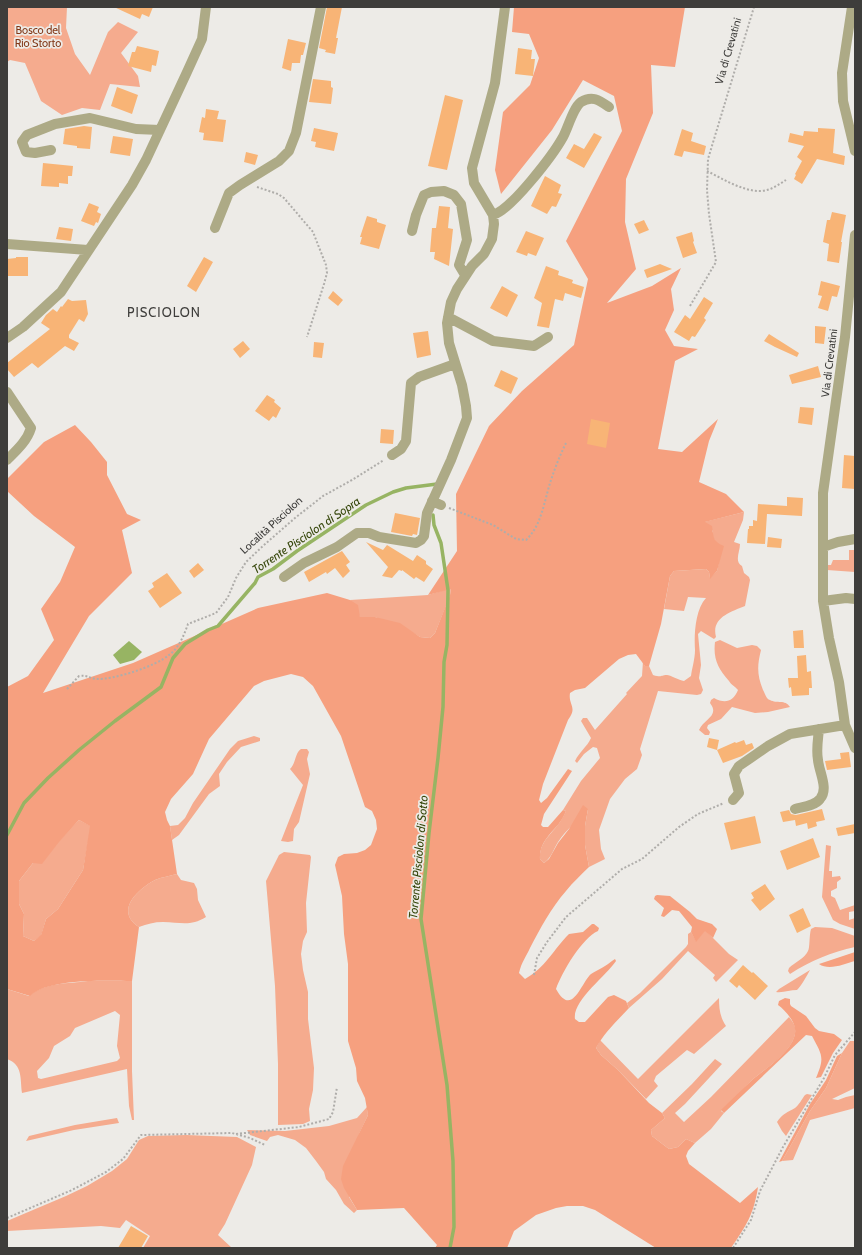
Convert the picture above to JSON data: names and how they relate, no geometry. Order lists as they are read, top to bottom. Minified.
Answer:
{"streets":{"street":["Via di Crevatini"],"path":["Località Pisciolon"]},"districts":["PISCIOLON"],"water":["Torrente Pisciolon di Sopra","Torrente Pisciolon di Sotto"],"parks":["Bosco del Rio Storto"]}
